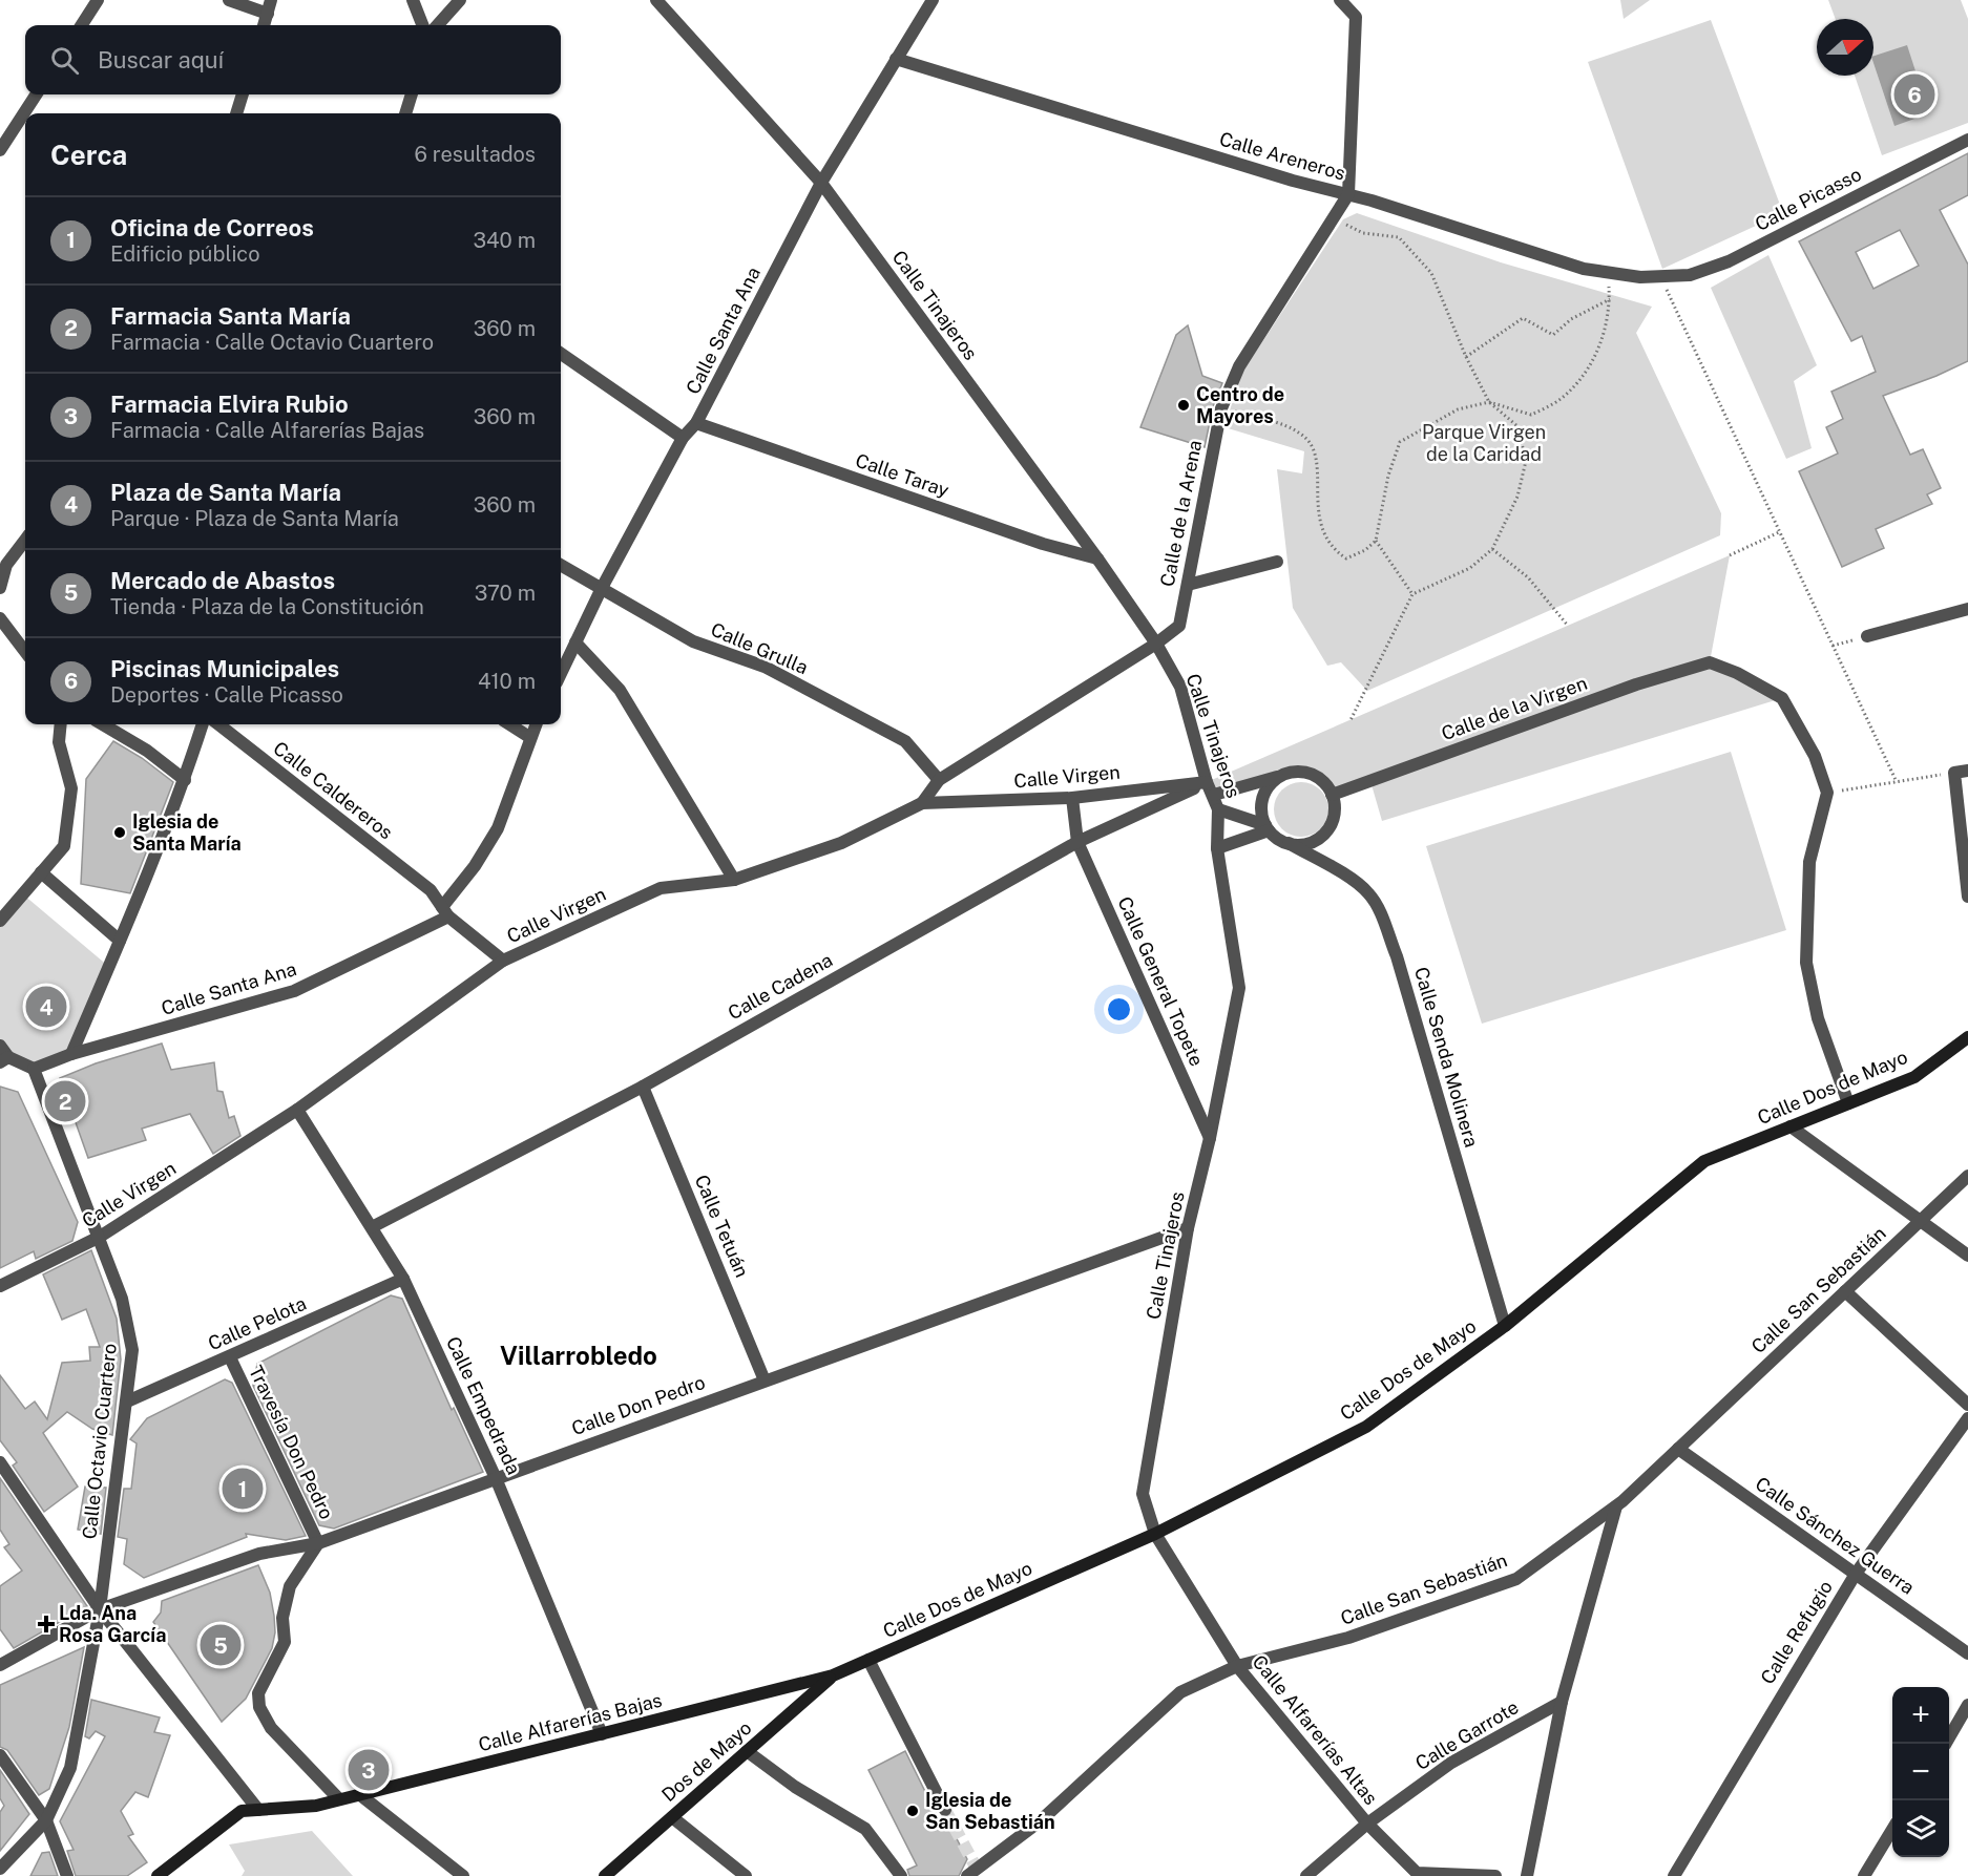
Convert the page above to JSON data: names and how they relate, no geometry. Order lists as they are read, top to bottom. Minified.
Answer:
{"streets":{"street":["Calle Areneros","Calle Picasso","Calle Tinajeros","Calle Santa Ana","Calle Taray","Calle de la Arena","Calle Grulla","Calle de la Virgen","Calle Virgen","Calle Caldereros","Calle General Topete","Calle Cadena","Calle Senda Molinera","Calle Dos de Mayo","Calle Tetuán","Calle San Sebastián","Calle Pelota","Calle Empedrada","Calle Don Pedro","Calle Octavio Cuartero","Travesía Don Pedro","Calle Sánchez Guerra","Calle Refugio","Calle Alfarerías Bajas","Calle Alfarerías Altas","Calle Garrote","Dos de Mayo"]},"crossings":[["Calle Areneros","Calle Picasso"],["Calle Areneros","Calle Santa Ana"],["Calle Areneros","Calle de la Arena"],["Calle Tinajeros","Calle Santa Ana"],["Calle Tinajeros","Calle Taray"],["Calle Tinajeros","Calle de la Arena"],["Calle Tinajeros","Calle Virgen"],["Calle Tinajeros","Calle General Topete"],["Calle Tinajeros","Calle Cadena"],["Calle Tinajeros","Calle Dos de Mayo"],["Calle Tinajeros","Calle Don Pedro"],["Calle Tinajeros","Calle Alfarerías Altas"],["Calle Santa Ana","Calle Taray"],["Calle Santa Ana","Calle Grulla"],["Calle Santa Ana","Calle Caldereros"],["Calle Santa Ana","Calle Octavio Cuartero"],["Calle de la Arena","Calle Grulla"],["Calle de la Arena","Calle Virgen"],["Calle de la Virgen","Calle Senda Molinera"],["Calle Virgen","Calle General Topete"],["Calle Virgen","Calle Cadena"],["Calle Virgen","Calle Empedrada"],["Calle Virgen","Calle Octavio Cuartero"],["Calle General Topete","Calle Cadena"],["Calle Cadena","Calle Tetuán"],["Calle Cadena","Calle Empedrada"],["Calle Senda Molinera","Calle Dos de Mayo"],["Calle Dos de Mayo","Calle Alfarerías Bajas"],["Calle Dos de Mayo","Calle Alfarerías Altas"],["Calle Dos de Mayo","Dos de Mayo"],["Calle Tetuán","Calle Don Pedro"],["Calle San Sebastián","Calle Sánchez Guerra"],["Calle San Sebastián","Calle Alfarerías Altas"],["Calle Pelota","Calle Empedrada"],["Calle Pelota","Calle Octavio Cuartero"],["Calle Pelota","Travesía Don Pedro"],["Calle Empedrada","Calle Don Pedro"],["Calle Empedrada","Calle Alfarerías Bajas"],["Calle Don Pedro","Calle Octavio Cuartero"],["Calle Don Pedro","Travesía Don Pedro"],["Calle Sánchez Guerra","Calle Refugio"],["Calle Alfarerías Bajas","Dos de Mayo"],["Calle Alfarerías Altas","Calle Garrote"]],"districts":["Villarrobledo"],"parks":["Parque Virgen de la Caridad"],"places":{"other":["Centro de Mayores","Iglesia de Santa María","Iglesia de San Sebastián"],"health":["Lda. Ana Rosa García"]},"north":"right","page":{"search":"Buscar aquí","pins":["6","4","2","1","5","3"],"heading":["Cerca","6 resultados"],"list":[{"mark":"1","name":"Oficina de Correos","note":"Edificio público","value":"340 m"},{"mark":"2","name":"Farmacia Santa María","note":"Farmacia · Calle Octavio Cuartero","value":"360 m"},{"mark":"3","name":"Farmacia Elvira Rubio","note":"Farmacia · Calle Alfarerías Bajas","value":"360 m"},{"mark":"4","name":"Plaza de Santa María","note":"Parque · Plaza de Santa María","value":"360 m"},{"mark":"5","name":"Mercado de Abastos","note":"Tienda · Plaza de la Constitución","value":"370 m"},{"mark":"6","name":"Piscinas Municipales","note":"Deportes · Calle Picasso","value":"410 m"}],"map_buttons":["+","−"]}}
